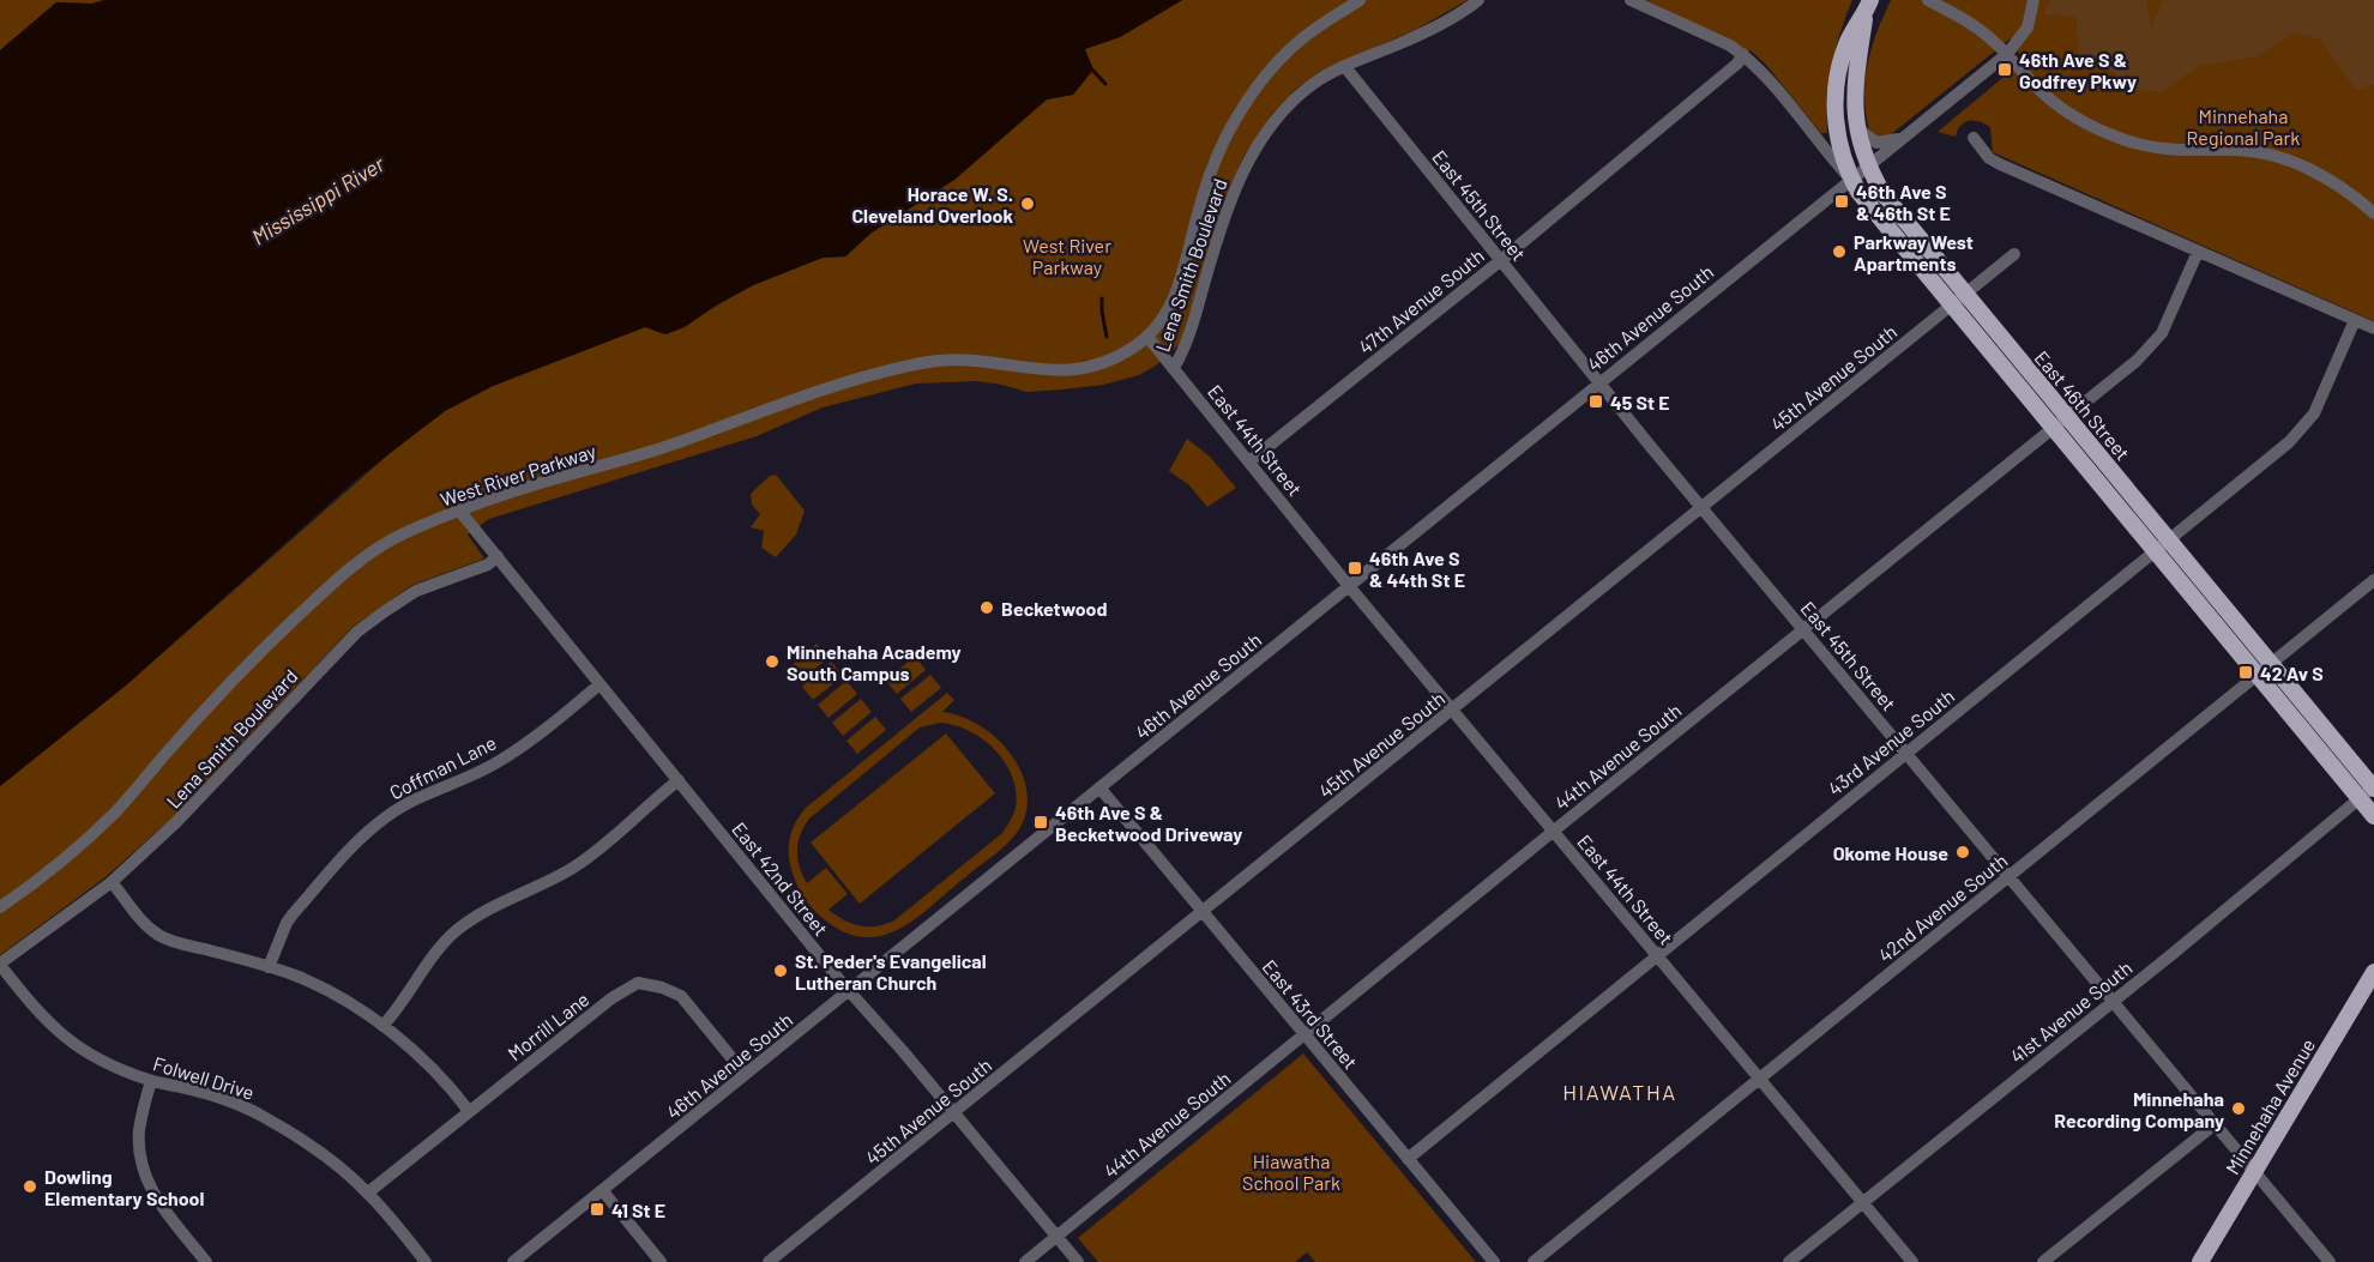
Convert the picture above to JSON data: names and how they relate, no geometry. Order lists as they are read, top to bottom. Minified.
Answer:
{"streets":{"main road":["East 46th Street","Minnehaha Avenue"],"street":["East 45th Street","Lena Smith Boulevard","47th Avenue South","46th Avenue South","45th Avenue South","East 44th Street","West River Parkway","43rd Avenue South","44th Avenue South","Coffman Lane","East 42nd Street","42nd Avenue South","41st Avenue South","East 43rd Street","Morrill Lane","Folwell Drive"]},"crossings":[["East 45th Street","Lena Smith Boulevard"],["East 45th Street","47th Avenue South"],["East 45th Street","46th Avenue South"],["East 45th Street","45th Avenue South"],["East 45th Street","43rd Avenue South"],["East 45th Street","44th Avenue South"],["East 45th Street","42nd Avenue South"],["East 45th Street","41st Avenue South"],["East 45th Street","Minnehaha Avenue"],["Lena Smith Boulevard","East 44th Street"],["Lena Smith Boulevard","East 42nd Street"],["Lena Smith Boulevard","Folwell Drive"],["47th Avenue South","East 46th Street"],["47th Avenue South","East 44th Street"],["46th Avenue South","East 46th Street"],["46th Avenue South","East 44th Street"],["46th Avenue South","East 42nd Street"],["46th Avenue South","East 43rd Street"],["46th Avenue South","Morrill Lane"],["45th Avenue South","East 46th Street"],["45th Avenue South","East 44th Street"],["45th Avenue South","East 42nd Street"],["45th Avenue South","East 43rd Street"],["East 46th Street","43rd Avenue South"],["East 46th Street","44th Avenue South"],["East 46th Street","42nd Avenue South"],["East 46th Street","41st Avenue South"],["East 44th Street","West River Parkway"],["East 44th Street","43rd Avenue South"],["East 44th Street","44th Avenue South"],["East 44th Street","42nd Avenue South"],["East 44th Street","41st Avenue South"],["West River Parkway","East 42nd Street"],["43rd Avenue South","East 43rd Street"],["44th Avenue South","East 42nd Street"],["44th Avenue South","East 43rd Street"],["Coffman Lane","East 42nd Street"],["Morrill Lane","Folwell Drive"]],"districts":["HIAWATHA"],"water":["Mississippi River"],"parks":["Minnehaha Regional Park","West River Parkway","Hiawatha School Park"],"places":{"transit":["46th Ave S & Godfrey Pkwy","46th Ave S & 46th St E","45 St E","46th Ave S & 44th St E","42 Av S","46th Ave S & Becketwood Driveway","41 St E"],"other":["Horace W. S. Cleveland Overlook","Parkway West Apartments","Becketwood","Minnehaha Academy South Campus","Okome House","St. Peder's Evangelical Lutheran Church","Minnehaha Recording Company","Dowling Elementary School"]}}
